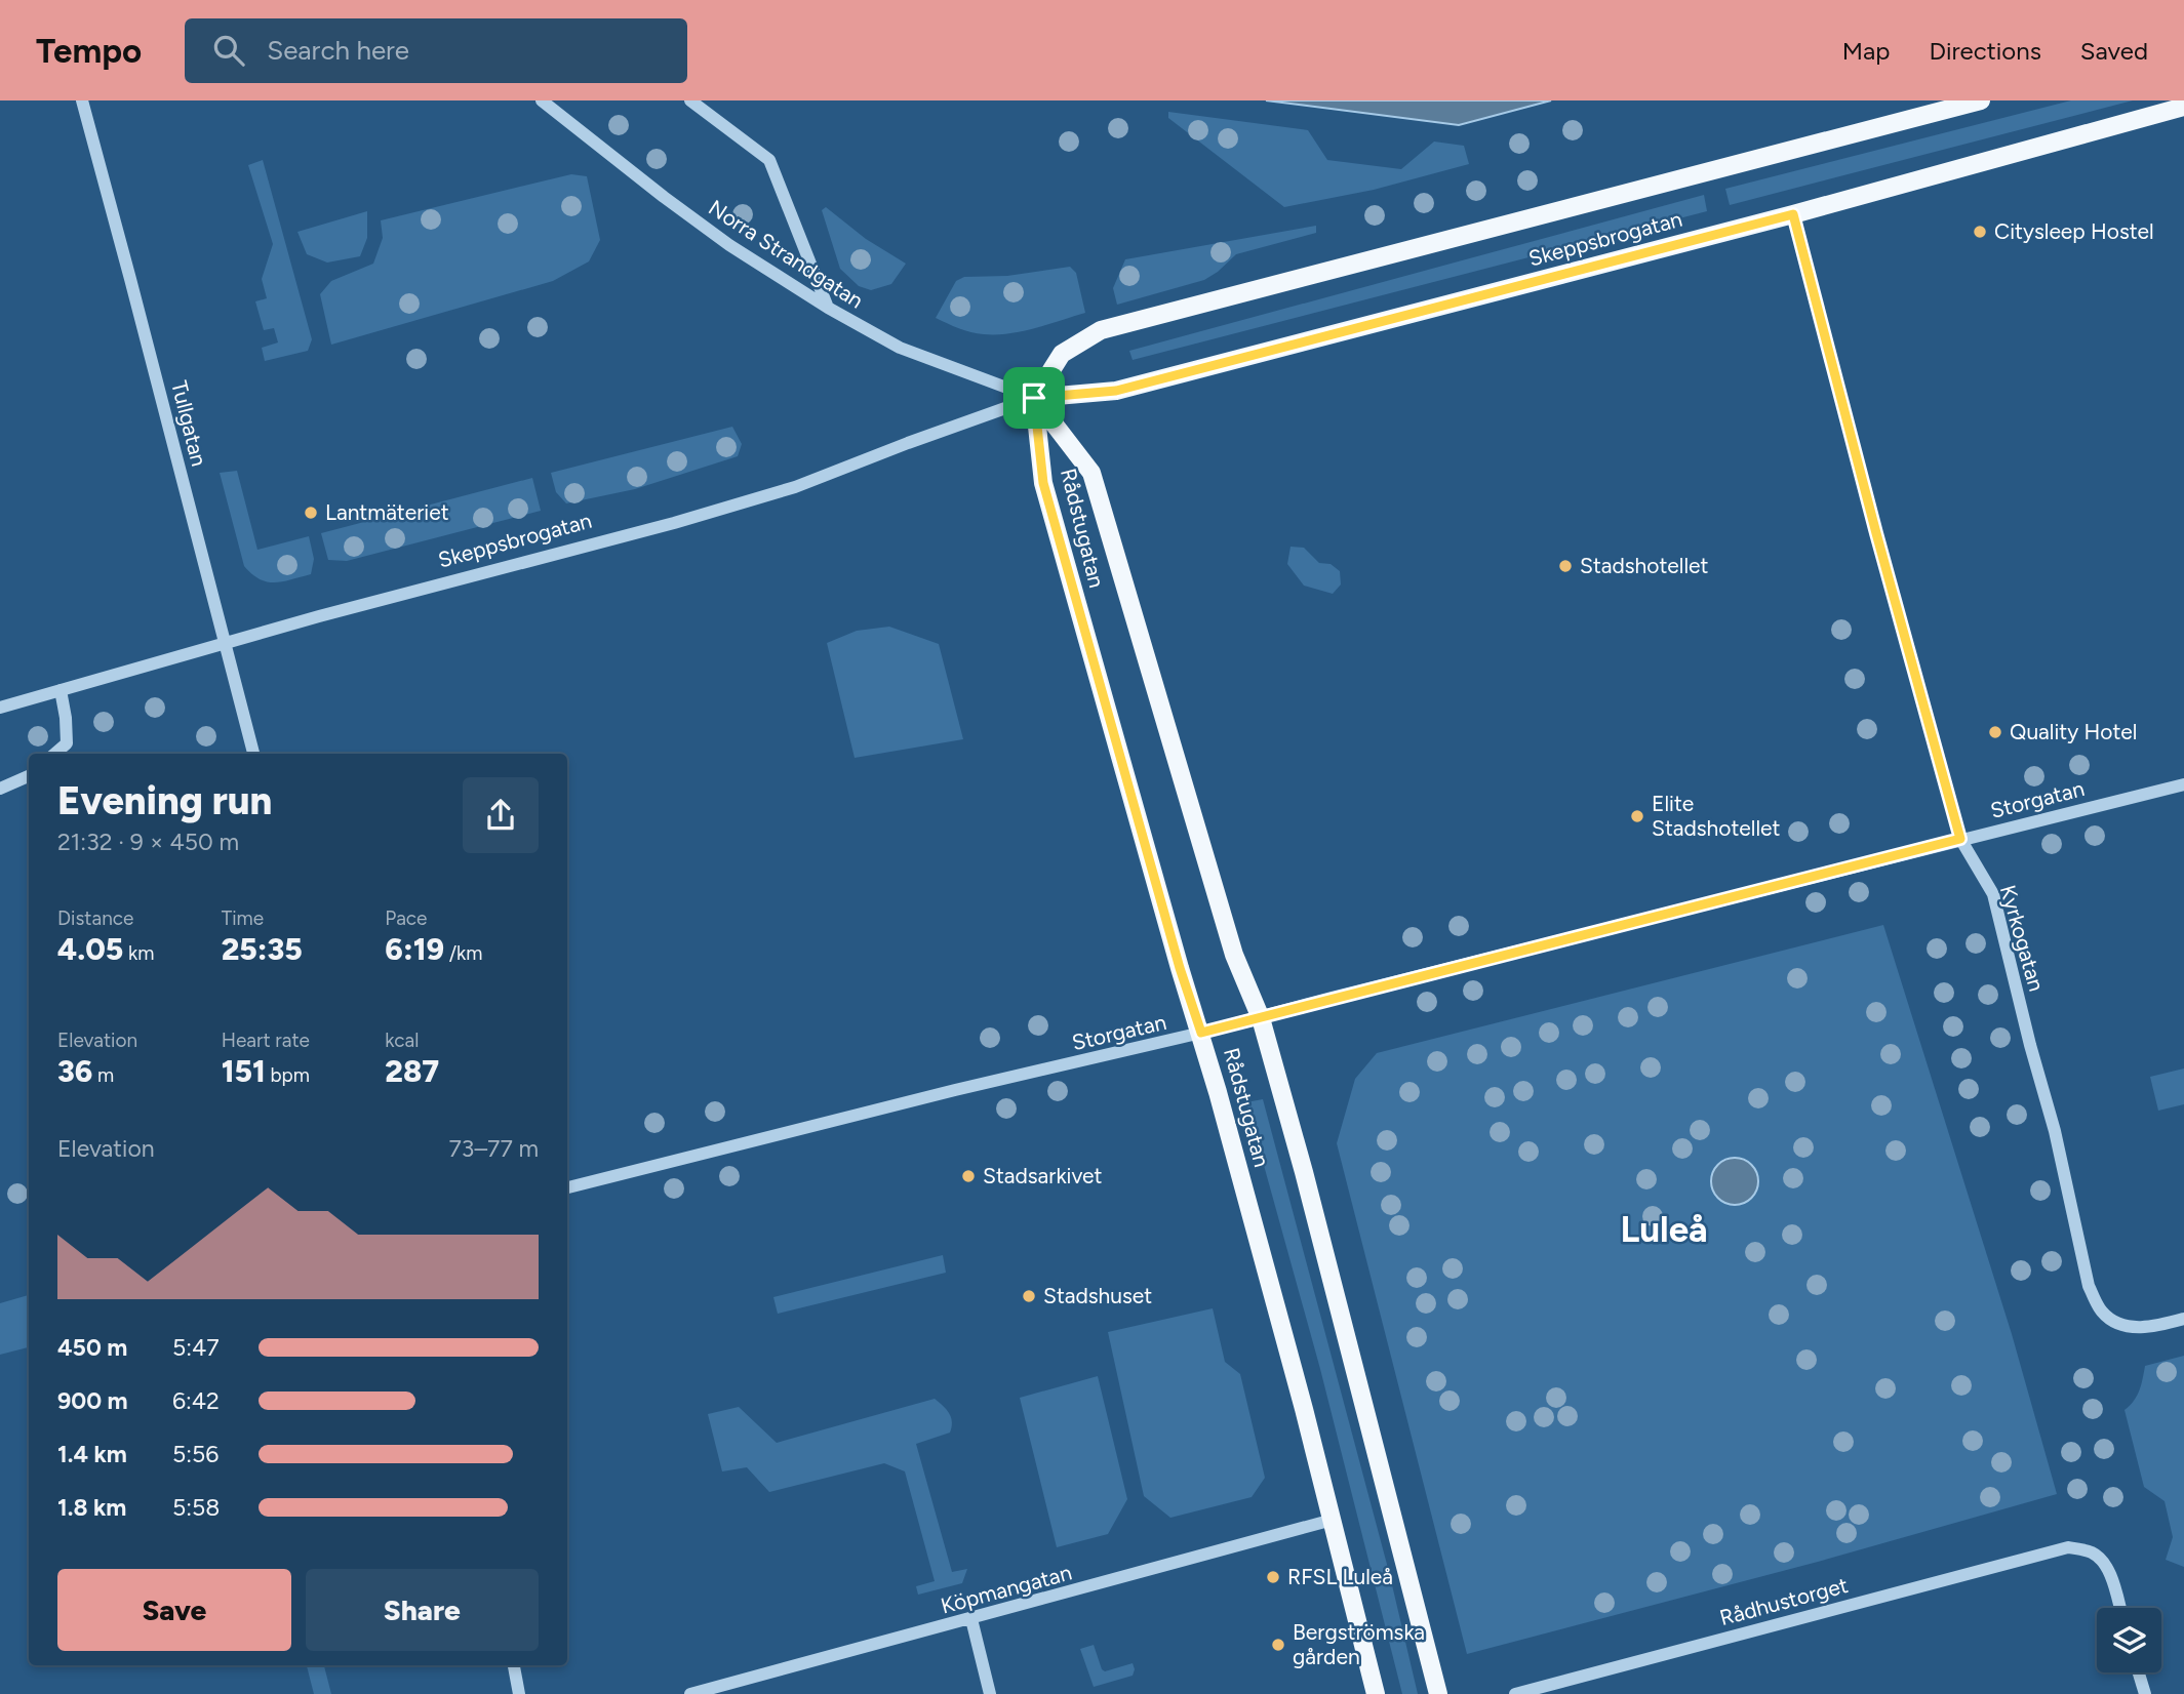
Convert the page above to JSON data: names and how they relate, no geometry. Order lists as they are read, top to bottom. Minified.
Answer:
{"streets":{"main road":["Skeppsbrogatan","Rådstugatan"],"street":["Norra Strandgatan","Tullgatan","Storgatan","Kyrkogatan","Köpmangatan","Rådhustorget"]},"crossings":[["Skeppsbrogatan","Norra Strandgatan"],["Skeppsbrogatan","Tullgatan"],["Skeppsbrogatan","Rådstugatan"],["Skeppsbrogatan","Kyrkogatan"],["Norra Strandgatan","Rådstugatan"],["Rådstugatan","Storgatan"],["Rådstugatan","Köpmangatan"],["Storgatan","Kyrkogatan"]],"districts":["Luleå"],"places":["Citysleep Hostel","Lantmäteriet","Stadshotellet","Quality Hotel","Elite Stadshotellet","Stadsarkivet","Stadshuset","RFSL Luleå","Bergströmska gården"],"page":{"header":"Tempo","search":"Search here","nav":["Map","Directions","Saved"],"heading":["Evening run","21:32 · 9 × 450 m"],"stats":[["Distance","4.05 km"],["Time","25:35"],["Pace","6:19 /km"],["Elevation","36 m"],["Heart rate","151 bpm"],["kcal","287"]],"chart":["Elevation","73–77 m"],"list":[{"name":"450 m","note":"5:47"},{"name":"900 m","note":"6:42"},{"name":"1.4 km","note":"5:56"},{"name":"1.8 km","note":"5:58"}],"buttons":["Save","Share"]}}
